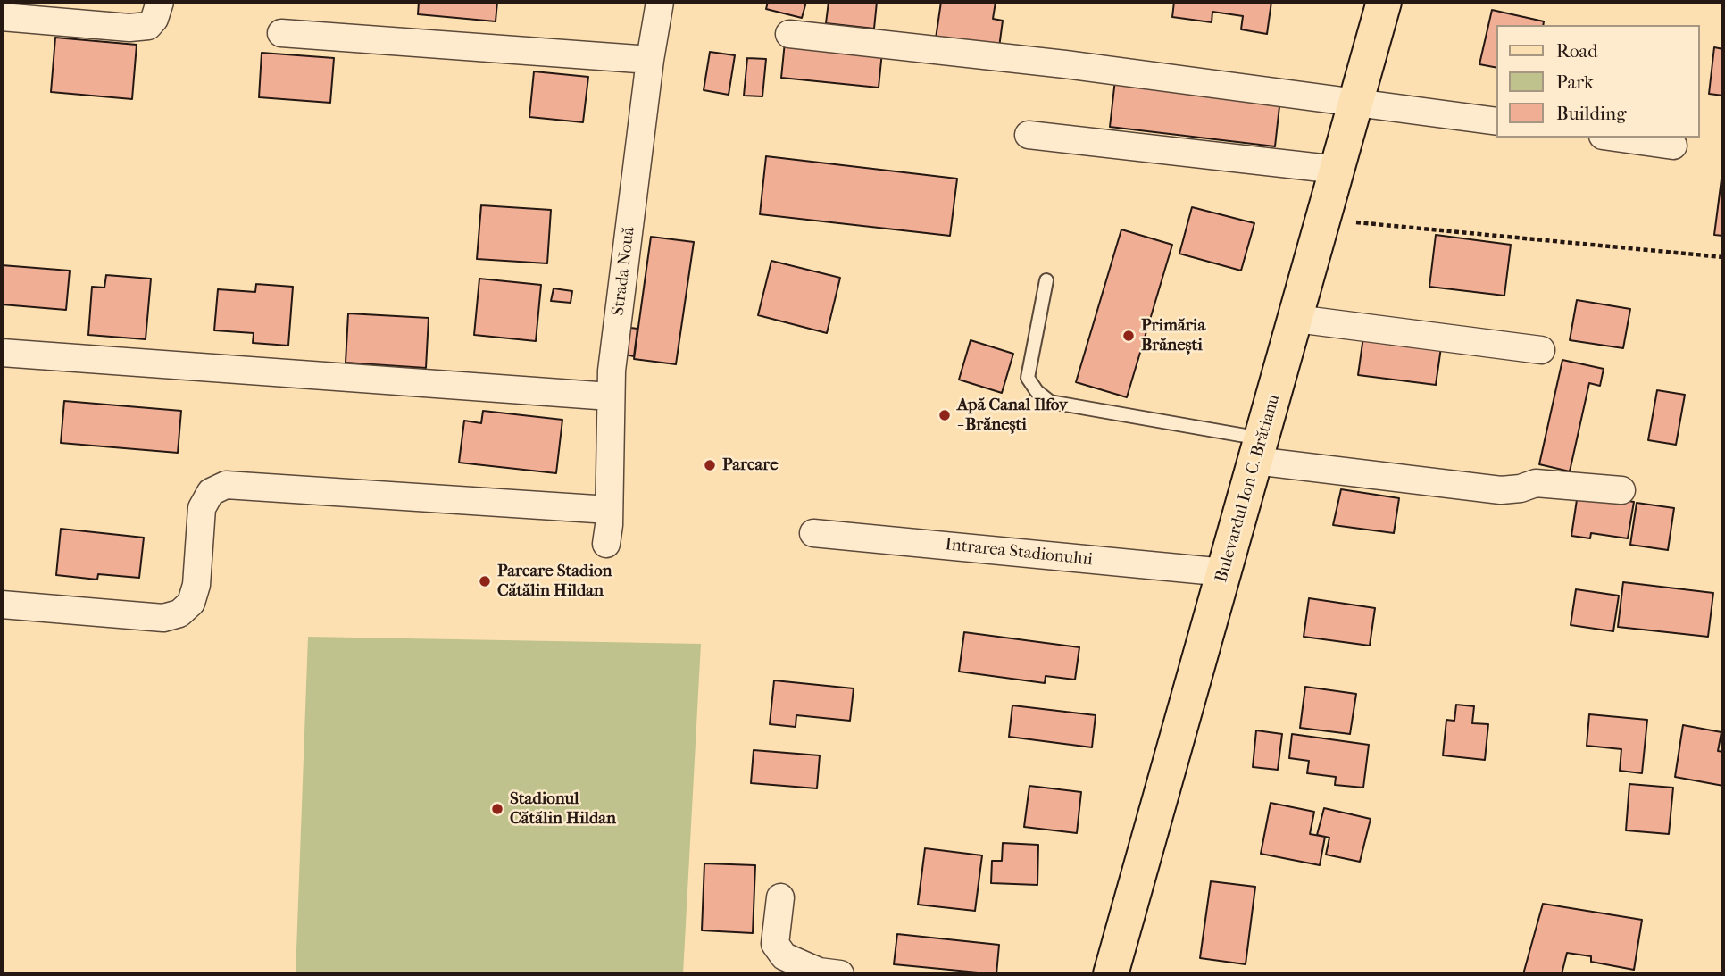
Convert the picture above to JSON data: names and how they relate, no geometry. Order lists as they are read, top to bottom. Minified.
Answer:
{"streets":{"main road":["Bulevardul Ion C. Brătianu"],"street":["Strada Nouă","Intrarea Stadionului"]},"crossings":[["Bulevardul Ion C. Brătianu","Intrarea Stadionului"]],"places":["Primăria Brănești","Apă Canal Ilfov - Brănești","Parcare","Parcare Stadion Cătălin Hildan","Stadionul Cătălin Hildan"],"legend":["Road","Park","Building"]}
